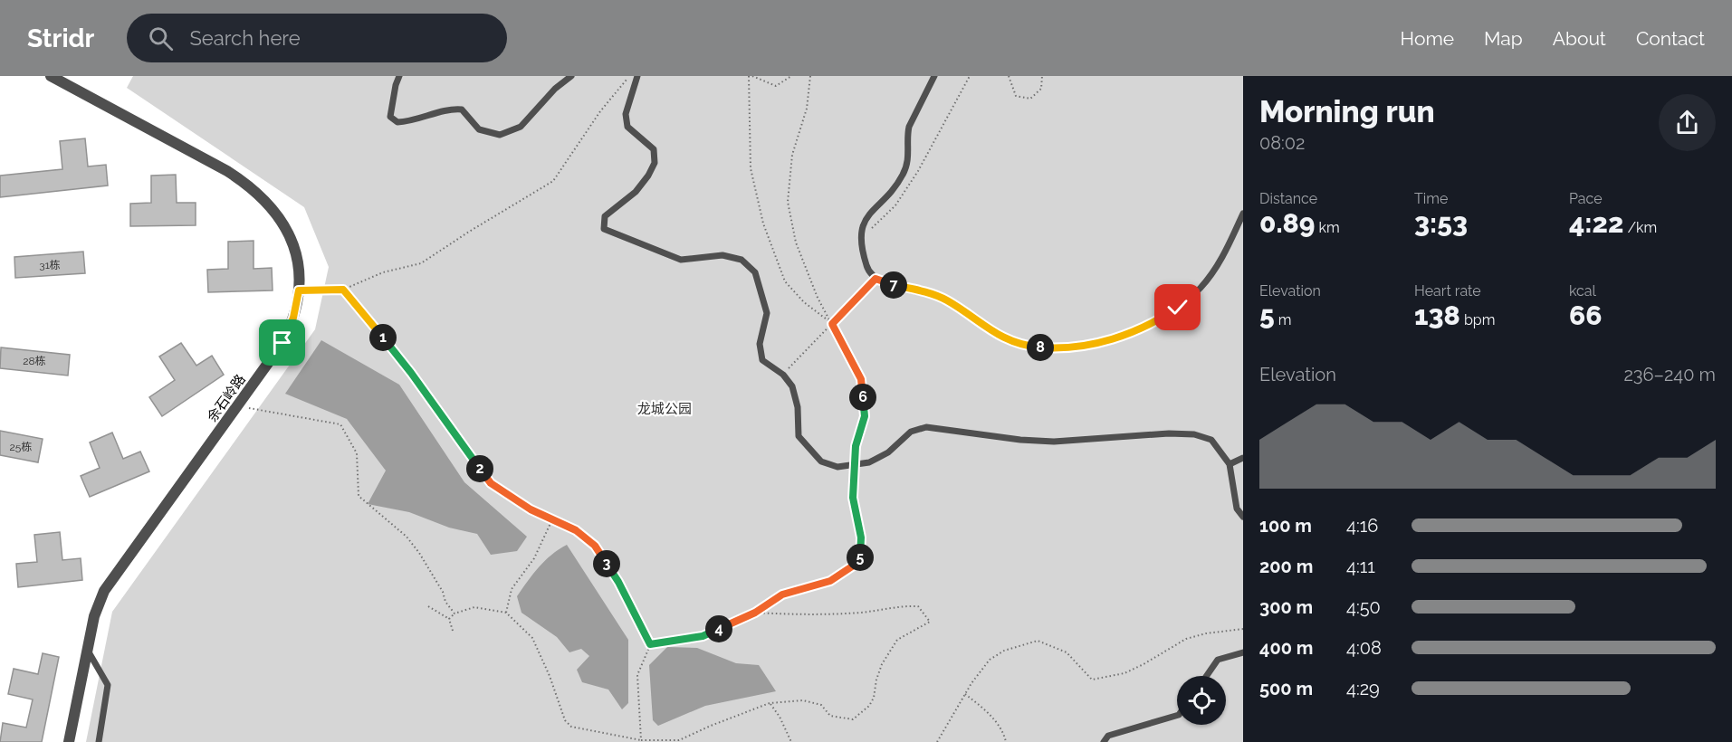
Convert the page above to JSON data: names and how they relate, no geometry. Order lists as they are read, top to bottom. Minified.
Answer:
{"streets":{"street":["余石岭路"]},"parks":["龙城公园"],"house_numbers":["31栋","28栋","25栋"],"page":{"header":"Stridr","search":"Search here","nav":["Home","Map","About","Contact"],"heading":["Morning run","08:02"],"stats":[["Distance","0.89 km"],["Time","3:53"],["Pace","4:22 /km"],["Elevation","5 m"],["Heart rate","138 bpm"],["kcal","66"]],"pins":["7","1","8","6","2","5","3","4"],"chart":["Elevation","236–240 m"],"list":[{"name":"100 m","note":"4:16"},{"name":"200 m","note":"4:11"},{"name":"300 m","note":"4:50"},{"name":"400 m","note":"4:08"},{"name":"500 m","note":"4:29"}]}}
